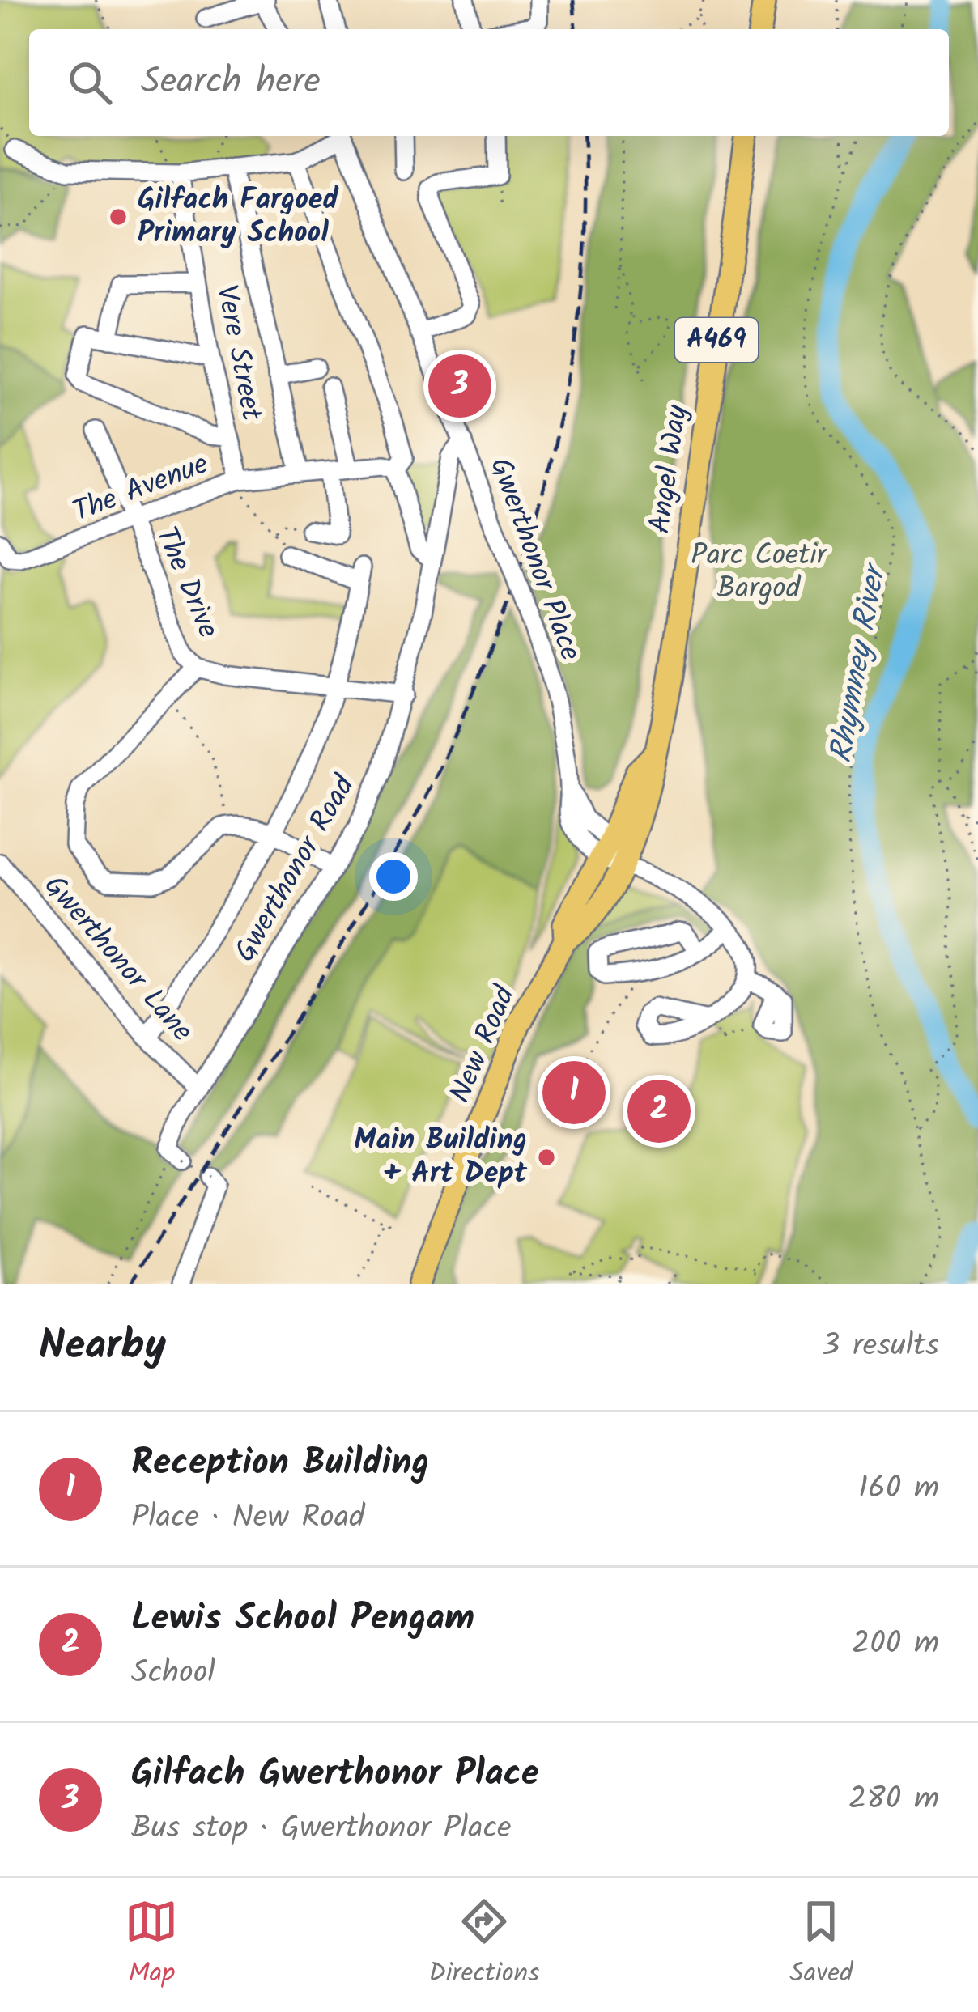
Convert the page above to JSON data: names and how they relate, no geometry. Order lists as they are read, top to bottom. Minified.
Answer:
{"streets":{"main road":["A469","Angel Way","New Road"],"street":["Vere Street","The Avenue","Gwerthonor Place","The Drive","Gwerthonor Road","Gwerthonor Lane"]},"crossings":[["Vere Street","The Avenue"],["Angel Way","Gwerthonor Place"],["Angel Way","New Road"],["The Avenue","The Drive"],["Gwerthonor Place","Gwerthonor Road"],["Gwerthonor Place","New Road"],["The Drive","Gwerthonor Road"],["Gwerthonor Road","Gwerthonor Lane"]],"water":["Rhymney River"],"parks":["Parc Coetir Bargod"],"places":["Gilfach Fargoed Primary School","Main Building + Art Dept"],"page":{"search":"Search here","pins":["3","1","2"],"heading":["Nearby","3 results"],"list":[{"mark":"1","name":"Reception Building","note":"Place · New Road","value":"160 m"},{"mark":"2","name":"Lewis School Pengam","note":"School","value":"200 m"},{"mark":"3","name":"Gilfach Gwerthonor Place","note":"Bus stop · Gwerthonor Place","value":"280 m"}],"nav":["Map","Directions","Saved"]}}
